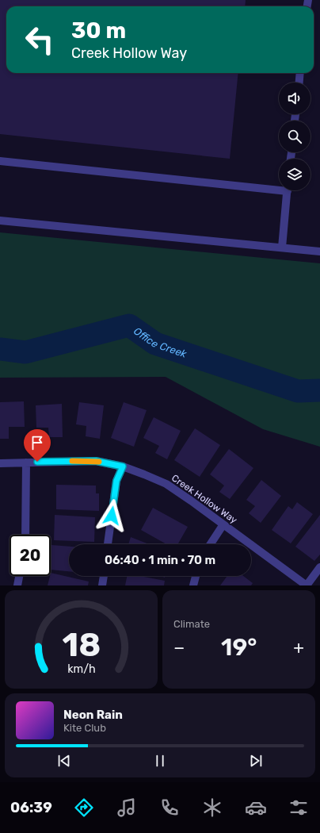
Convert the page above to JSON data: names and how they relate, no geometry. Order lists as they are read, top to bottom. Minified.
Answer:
{"streets":{"street":["Creek Hollow Way"]},"water":["Office Creek"],"page":{"turn":["30 m","Creek Hollow Way"],"limit":"20","trip":"06:40 · 1 min · 70 m","tile":"Climate","heat":["−","19°","+"],"song":["Neon Rain","Kite Club"],"tabs":"06:39","gauge":["18","km/h"]}}
